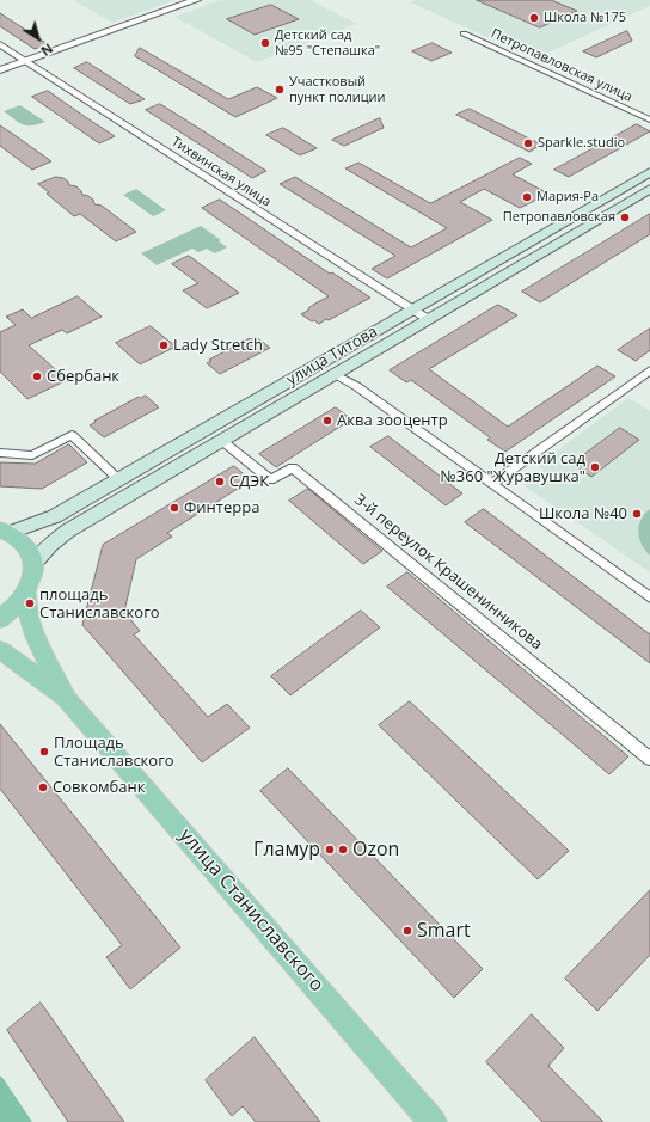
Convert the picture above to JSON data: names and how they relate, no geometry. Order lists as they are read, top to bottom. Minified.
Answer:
{"streets":{"main road":["улица Титова","улица Станиславского"],"street":["Петропавловская улица","Тихвинская улица","3-й переулок Крашенинникова"]},"crossings":[["Тихвинская улица","улица Титова"],["улица Титова","3-й переулок Крашенинникова"]],"places":["Школа №175","Детский сад №95 \"Степашка\"","Участковый пункт полиции","Sparkle.studio","Мария-Ра","Петропавловская","Lady Stretch","Сбербанк","Аква зооцентр","Детский сад №360 \"Журавушка\"","СДЭК","Финтерра","Школа №40","площадь Станиславского","Площадь Станиславского","Совкомбанк","Гламур","Ozon","Smart"],"north":"bottom right"}
